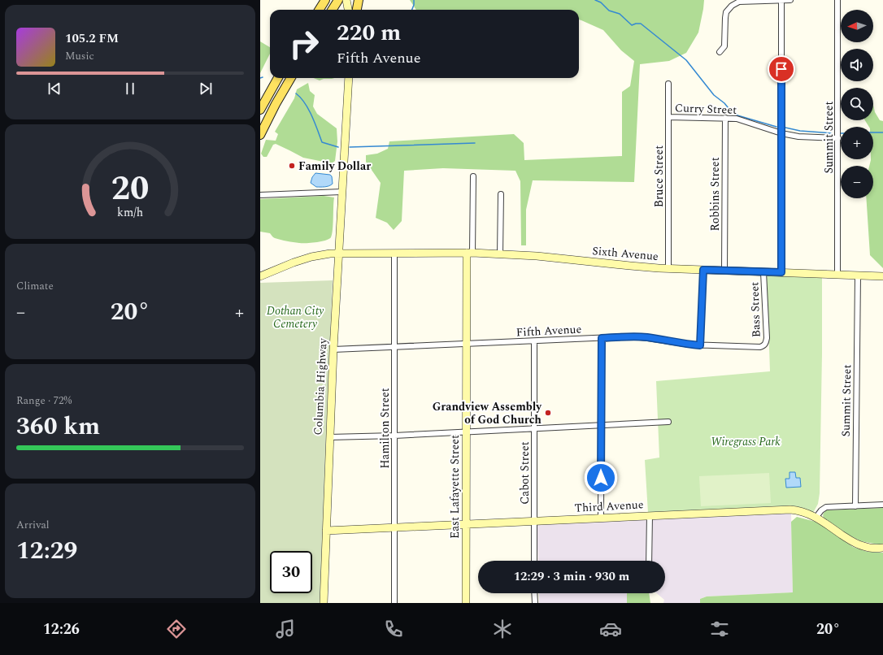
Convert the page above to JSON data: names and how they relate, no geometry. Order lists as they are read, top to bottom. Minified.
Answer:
{"streets":{"street":["Curry Street","Summit Street","Bruce Street","Robbins Street","Sixth Avenue","Bass Street","Fifth Avenue","Columbia Highway","Hamilton Street","Cabot Street","East Lafayette Street","Third Avenue"]},"crossings":[["Curry Street","Summit Street"],["Curry Street","Bruce Street"],["Curry Street","Robbins Street"],["Summit Street","Sixth Avenue"],["Bruce Street","Sixth Avenue"],["Robbins Street","Sixth Avenue"],["Sixth Avenue","Bass Street"],["Sixth Avenue","Columbia Highway"],["Sixth Avenue","Hamilton Street"],["Sixth Avenue","East Lafayette Street"],["Bass Street","Fifth Avenue"],["Fifth Avenue","Columbia Highway"],["Fifth Avenue","Hamilton Street"],["Fifth Avenue","Cabot Street"],["Fifth Avenue","East Lafayette Street"],["Columbia Highway","Third Avenue"],["Hamilton Street","Third Avenue"],["Cabot Street","Third Avenue"],["East Lafayette Street","Third Avenue"]],"parks":["Dothan City Cemetery","Wiregrass Park"],"places":["Family Dollar","Grandview Assembly of God Church"],"north":"left","page":{"map_buttons":["+","−"],"turn":["220 m","Fifth Avenue"],"song":["105.2 FM","Music"],"tile":["Climate",["Range · 72%","360 km"],["Arrival","12:29"]],"heat":["−","20°","+"],"limit":"30","trip":"12:29 · 3 min · 930 m","tabs":["12:26","20°"],"gauge":["20","km/h"]}}
